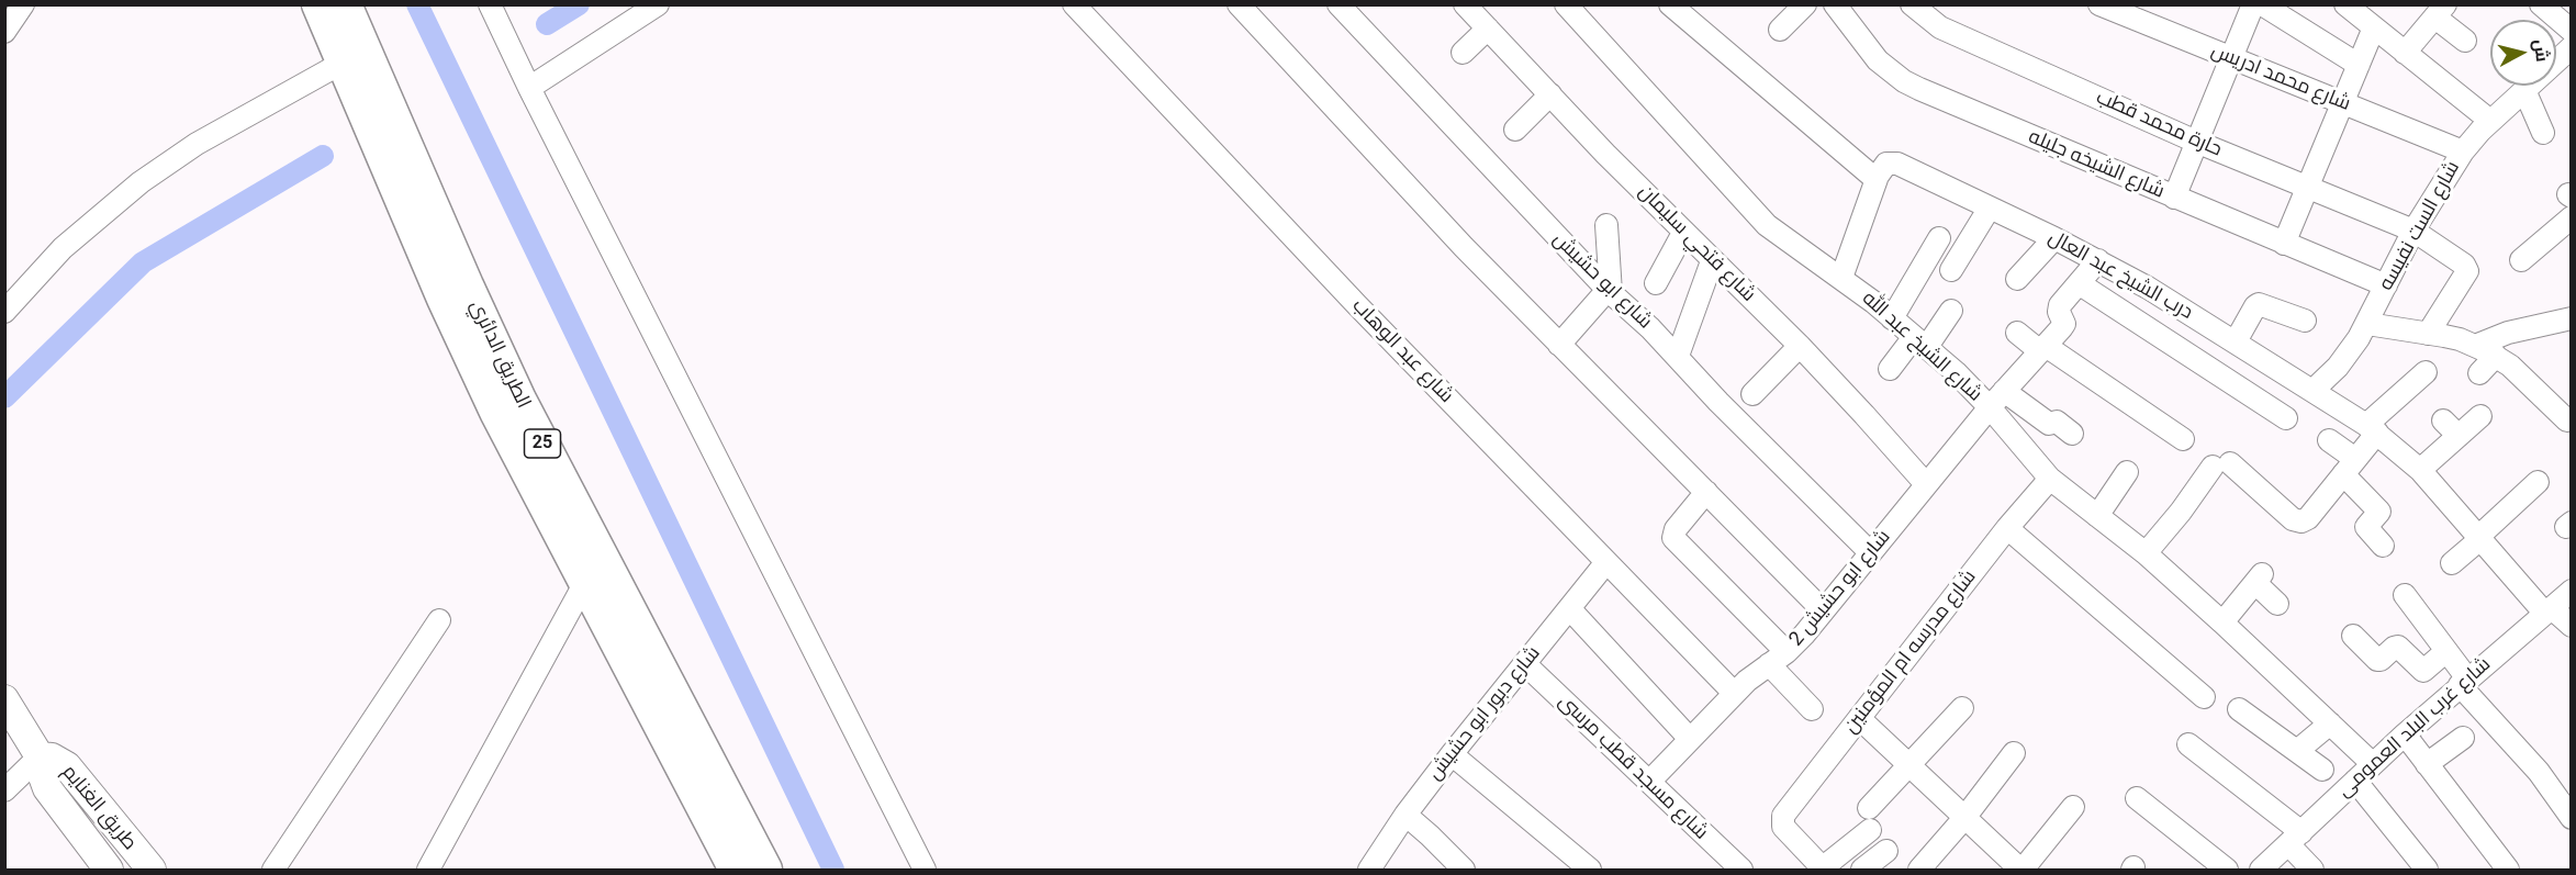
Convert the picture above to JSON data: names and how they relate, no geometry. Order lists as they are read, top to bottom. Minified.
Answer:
{"streets":{"highway":["الطريق الدائري","25"],"main road":["طريق الغنايم"],"street":["شارع محمد ادريس","حارة محمد قطب","شارع الشيخه جليله","شارع الست نفيسه","شارع فتحي سليمان","درب الشيخ عبد العال","شارع ابو حشيش","شارع الشيخ عبد الله","شارع عبد الوهاب","شارع ابو حشيش 2","شارع مدرسه ام المؤمنين","شارع دبور ابو حشيش","شارع غرب البلد العمومى","شارع مسجد قطب مرسى"]},"crossings":[["شارع محمد ادريس","شارع الست نفيسه"],["حارة محمد قطب","شارع الست نفيسه"],["شارع الشيخه جليله","شارع الست نفيسه"],["شارع الست نفيسه","درب الشيخ عبد العال"],["شارع فتحي سليمان","شارع ابو حشيش 2"],["درب الشيخ عبد العال","شارع غرب البلد العمومى"],["شارع ابو حشيش","شارع ابو حشيش 2"],["شارع الشيخ عبد الله","شارع ابو حشيش 2"],["شارع الشيخ عبد الله","شارع مدرسه ام المؤمنين"],["شارع الشيخ عبد الله","شارع غرب البلد العمومى"],["شارع عبد الوهاب","شارع ابو حشيش 2"],["شارع عبد الوهاب","شارع دبور ابو حشيش"],["شارع ابو حشيش 2","شارع مسجد قطب مرسى"],["شارع دبور ابو حشيش","شارع مسجد قطب مرسى"]],"north":"right"}
